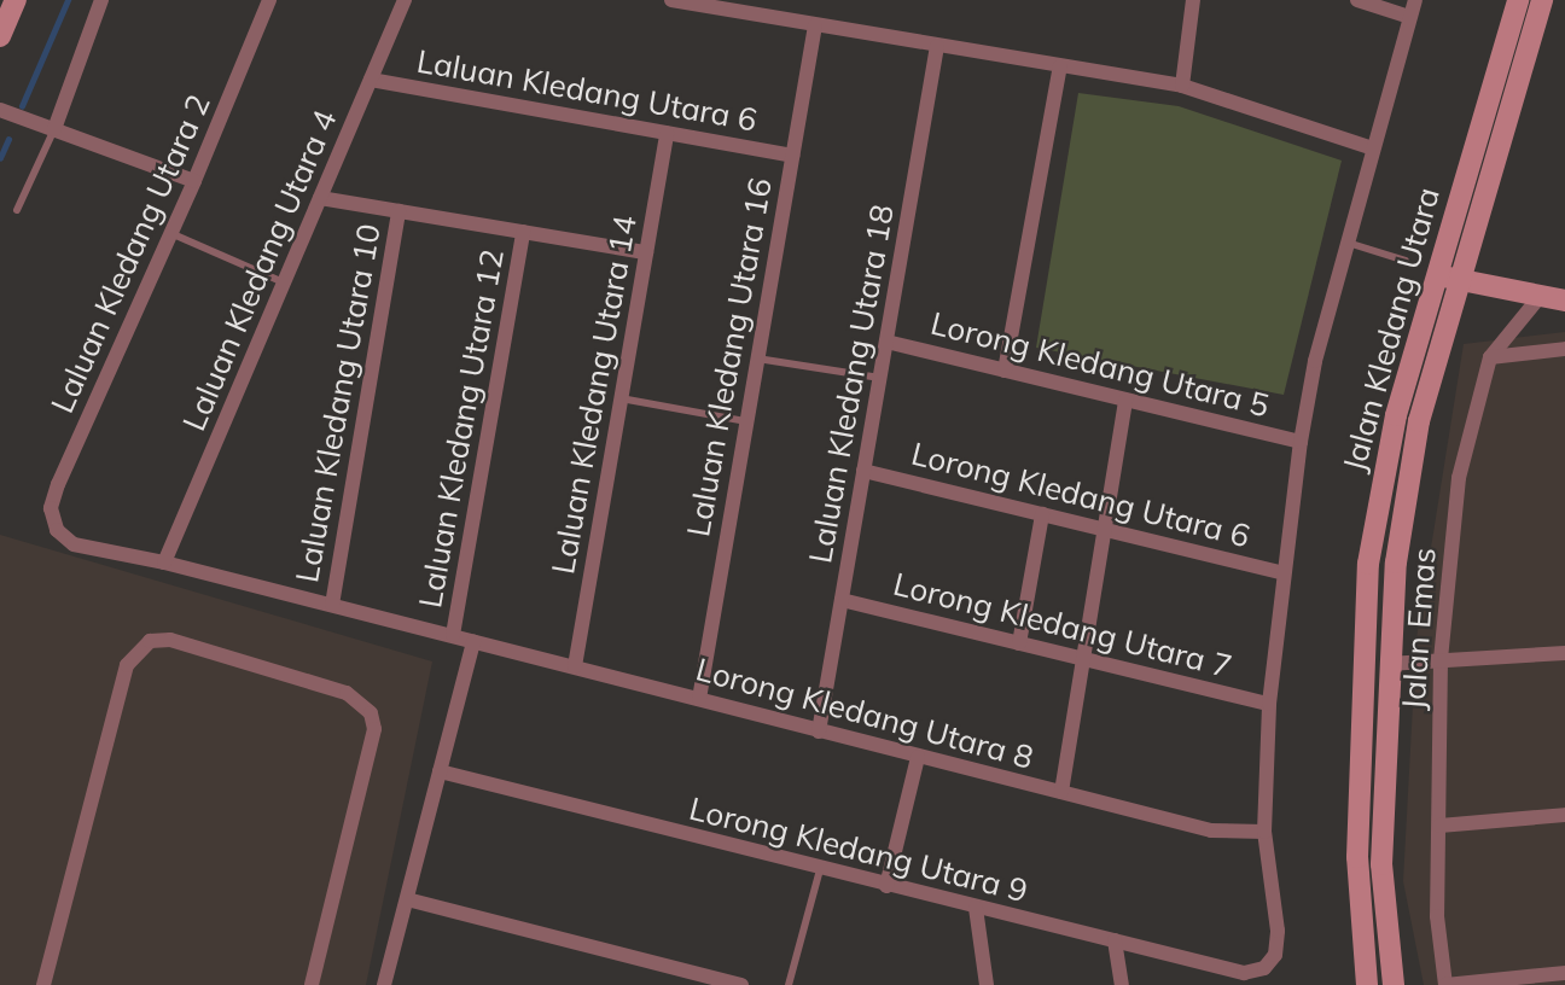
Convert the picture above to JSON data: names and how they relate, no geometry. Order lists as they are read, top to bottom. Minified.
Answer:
{"streets":{"main road":["Jalan Kledang Utara"],"street":["Laluan Kledang Utara 6","Laluan Kledang Utara 2","Laluan Kledang Utara 4","Laluan Kledang Utara 16","Lorong Kledang Utara 5","Laluan Kledang Utara 18","Laluan Kledang Utara 14","Laluan Kledang Utara 10","Laluan Kledang Utara 12","Lorong Kledang Utara 6","Lorong Kledang Utara 7","Jalan Emas","Lorong Kledang Utara 8","Lorong Kledang Utara 9"]},"crossings":[["Laluan Kledang Utara 6","Laluan Kledang Utara 4"],["Laluan Kledang Utara 6","Laluan Kledang Utara 16"],["Laluan Kledang Utara 6","Laluan Kledang Utara 14"],["Laluan Kledang Utara 2","Lorong Kledang Utara 8"],["Laluan Kledang Utara 4","Lorong Kledang Utara 8"],["Jalan Kledang Utara","Lorong Kledang Utara 5"],["Jalan Kledang Utara","Lorong Kledang Utara 6"],["Jalan Kledang Utara","Lorong Kledang Utara 7"],["Jalan Kledang Utara","Lorong Kledang Utara 8"],["Jalan Kledang Utara","Lorong Kledang Utara 9"],["Laluan Kledang Utara 16","Lorong Kledang Utara 8"],["Lorong Kledang Utara 5","Laluan Kledang Utara 18"],["Laluan Kledang Utara 18","Lorong Kledang Utara 6"],["Laluan Kledang Utara 18","Lorong Kledang Utara 7"],["Laluan Kledang Utara 18","Lorong Kledang Utara 8"],["Laluan Kledang Utara 14","Lorong Kledang Utara 8"],["Laluan Kledang Utara 10","Lorong Kledang Utara 8"],["Laluan Kledang Utara 12","Lorong Kledang Utara 8"]]}
